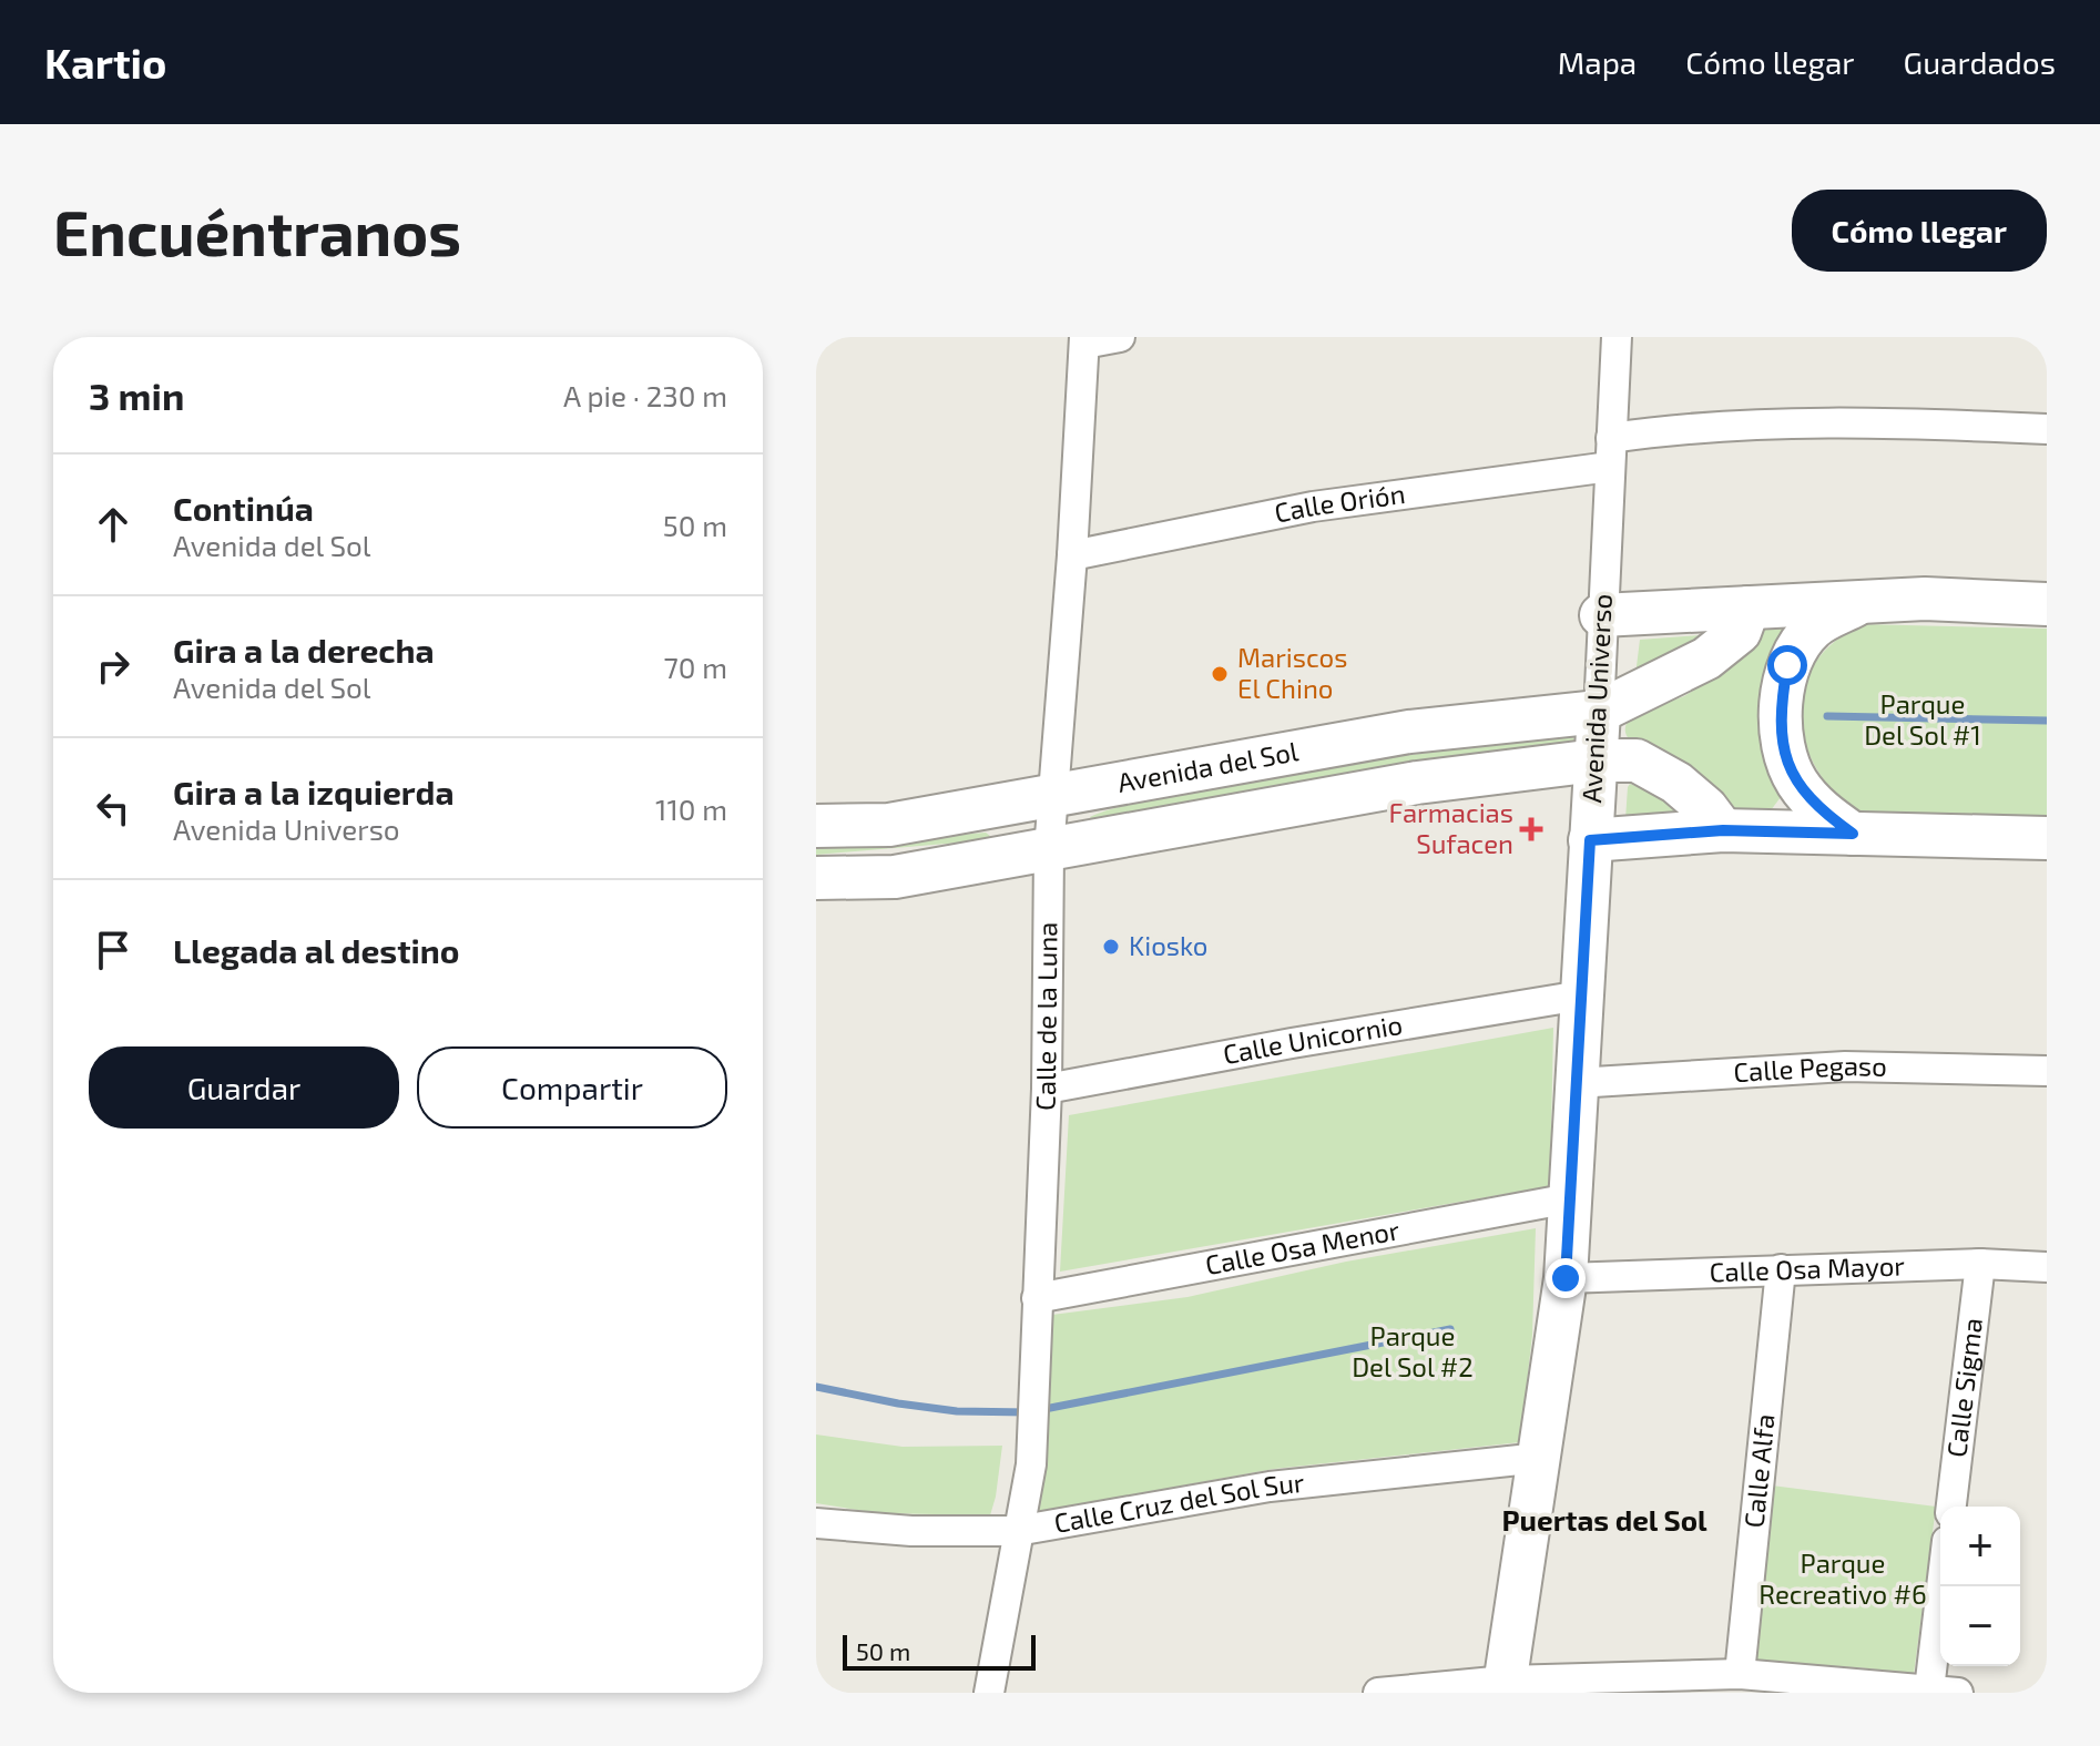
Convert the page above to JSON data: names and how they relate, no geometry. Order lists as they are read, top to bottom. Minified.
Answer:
{"streets":{"street":["Calle Orión","Avenida Universo","Avenida del Sol","Calle de la Luna","Calle Unicornio","Calle Pegaso","Calle Osa Menor","Calle Osa Mayor","Calle Sigma","Calle Alfa","Calle Cruz del Sol Sur"]},"crossings":[["Calle Orión","Avenida Universo"],["Calle Orión","Calle de la Luna"],["Avenida Universo","Avenida del Sol"],["Avenida Universo","Calle Unicornio"],["Avenida Universo","Calle Pegaso"],["Avenida Universo","Calle Osa Menor"],["Avenida Universo","Calle Osa Mayor"],["Avenida Universo","Calle Cruz del Sol Sur"],["Avenida del Sol","Calle de la Luna"],["Calle de la Luna","Calle Unicornio"],["Calle de la Luna","Calle Osa Menor"],["Calle de la Luna","Calle Cruz del Sol Sur"],["Calle Osa Mayor","Calle Sigma"],["Calle Osa Mayor","Calle Alfa"]],"districts":["Puertas del Sol"],"parks":["Parque Del Sol #1","Parque Del Sol #2","Parque Recreativo #6"],"places":{"other":["Mariscos El Chino","Kiosko"],"health":["Farmacias Sufacen"]},"scale_bar":"50 m","page":{"header":"Kartio","nav":["Mapa","Cómo llegar","Guardados"],"buttons":["Cómo llegar",["Guardar","Compartir"]],"title":"Encuéntranos","heading":["3 min","A pie · 230 m"],"list":[["Continúa","Avenida del Sol","50 m"],["Gira a la derecha","Avenida del Sol","70 m"],["Gira a la izquierda","Avenida Universo","110 m"],"Llegada al destino"],"map_buttons":["+","−"],"scale":"50 m"}}
